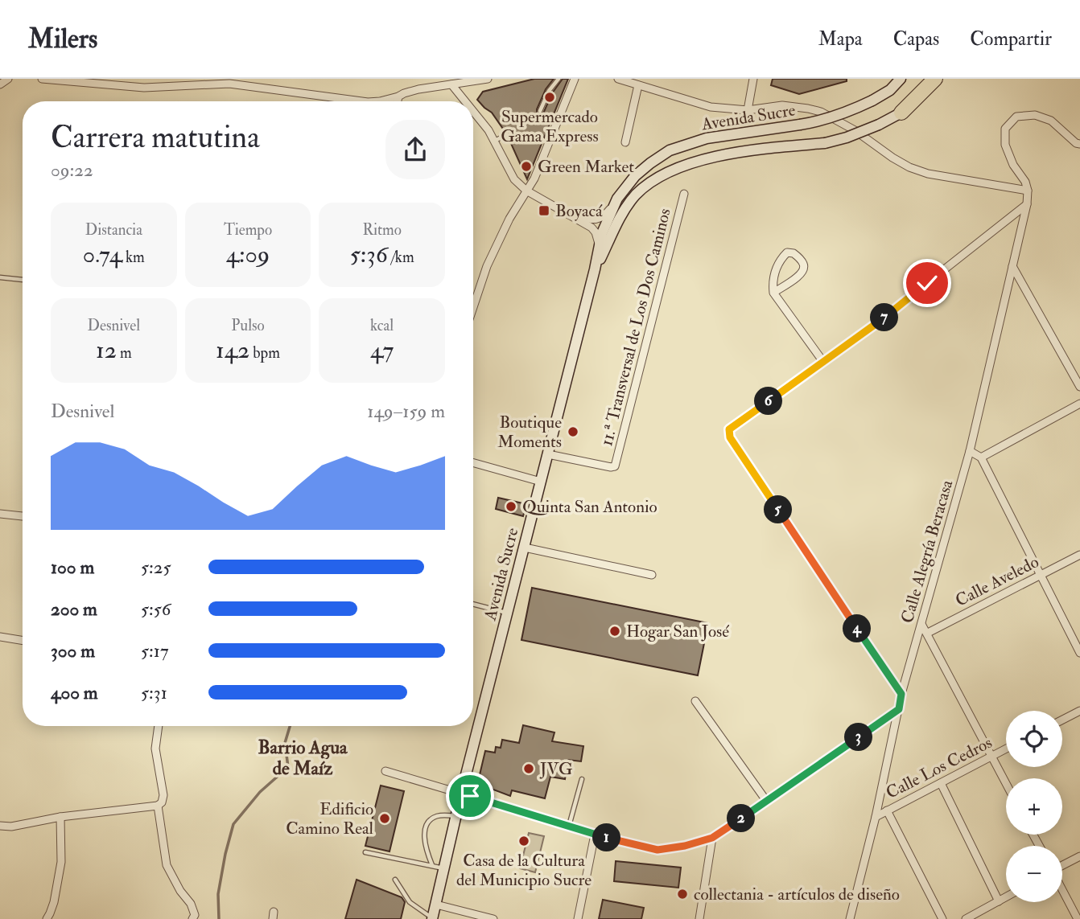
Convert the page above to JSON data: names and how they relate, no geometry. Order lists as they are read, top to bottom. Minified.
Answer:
{"streets":{"main road":["Avenida Sucre"],"street":["11.ª Transversal de Los Dos Caminos","Calle Alegría Beracasa","Calle Aveledo","Calle Los Cedros"]},"crossings":[["Avenida Sucre","11.ª Transversal de Los Dos Caminos"],["Calle Alegría Beracasa","Calle Los Cedros"]],"districts":["Barrio Agua de Maíz"],"places":{"other":["Supermercado Gama Express","Green Market","Boutique Moments","Quinta San Antonio","Hogar San José","JVG","Edificio Camino Real","Casa de la Cultura del Municipio Sucre","collectania - artículos de diseño"],"transit":["Boyacá"]},"page":{"header":"Milers","nav":["Mapa","Capas","Compartir"],"heading":["Carrera matutina","09:22"],"stats":[["Distancia","0.74 km"],["Tiempo","4:09"],["Ritmo","5:36 /km"],["Desnivel","12 m"],["Pulso","142 bpm"],["kcal","47"]],"pins":["7","6","5","4","3","2","1"],"chart":["Desnivel","149–159 m"],"list":[{"name":"100 m","note":"5:25"},{"name":"200 m","note":"5:56"},{"name":"300 m","note":"5:17"},{"name":"400 m","note":"5:31"}],"map_buttons":["+","−"]}}
